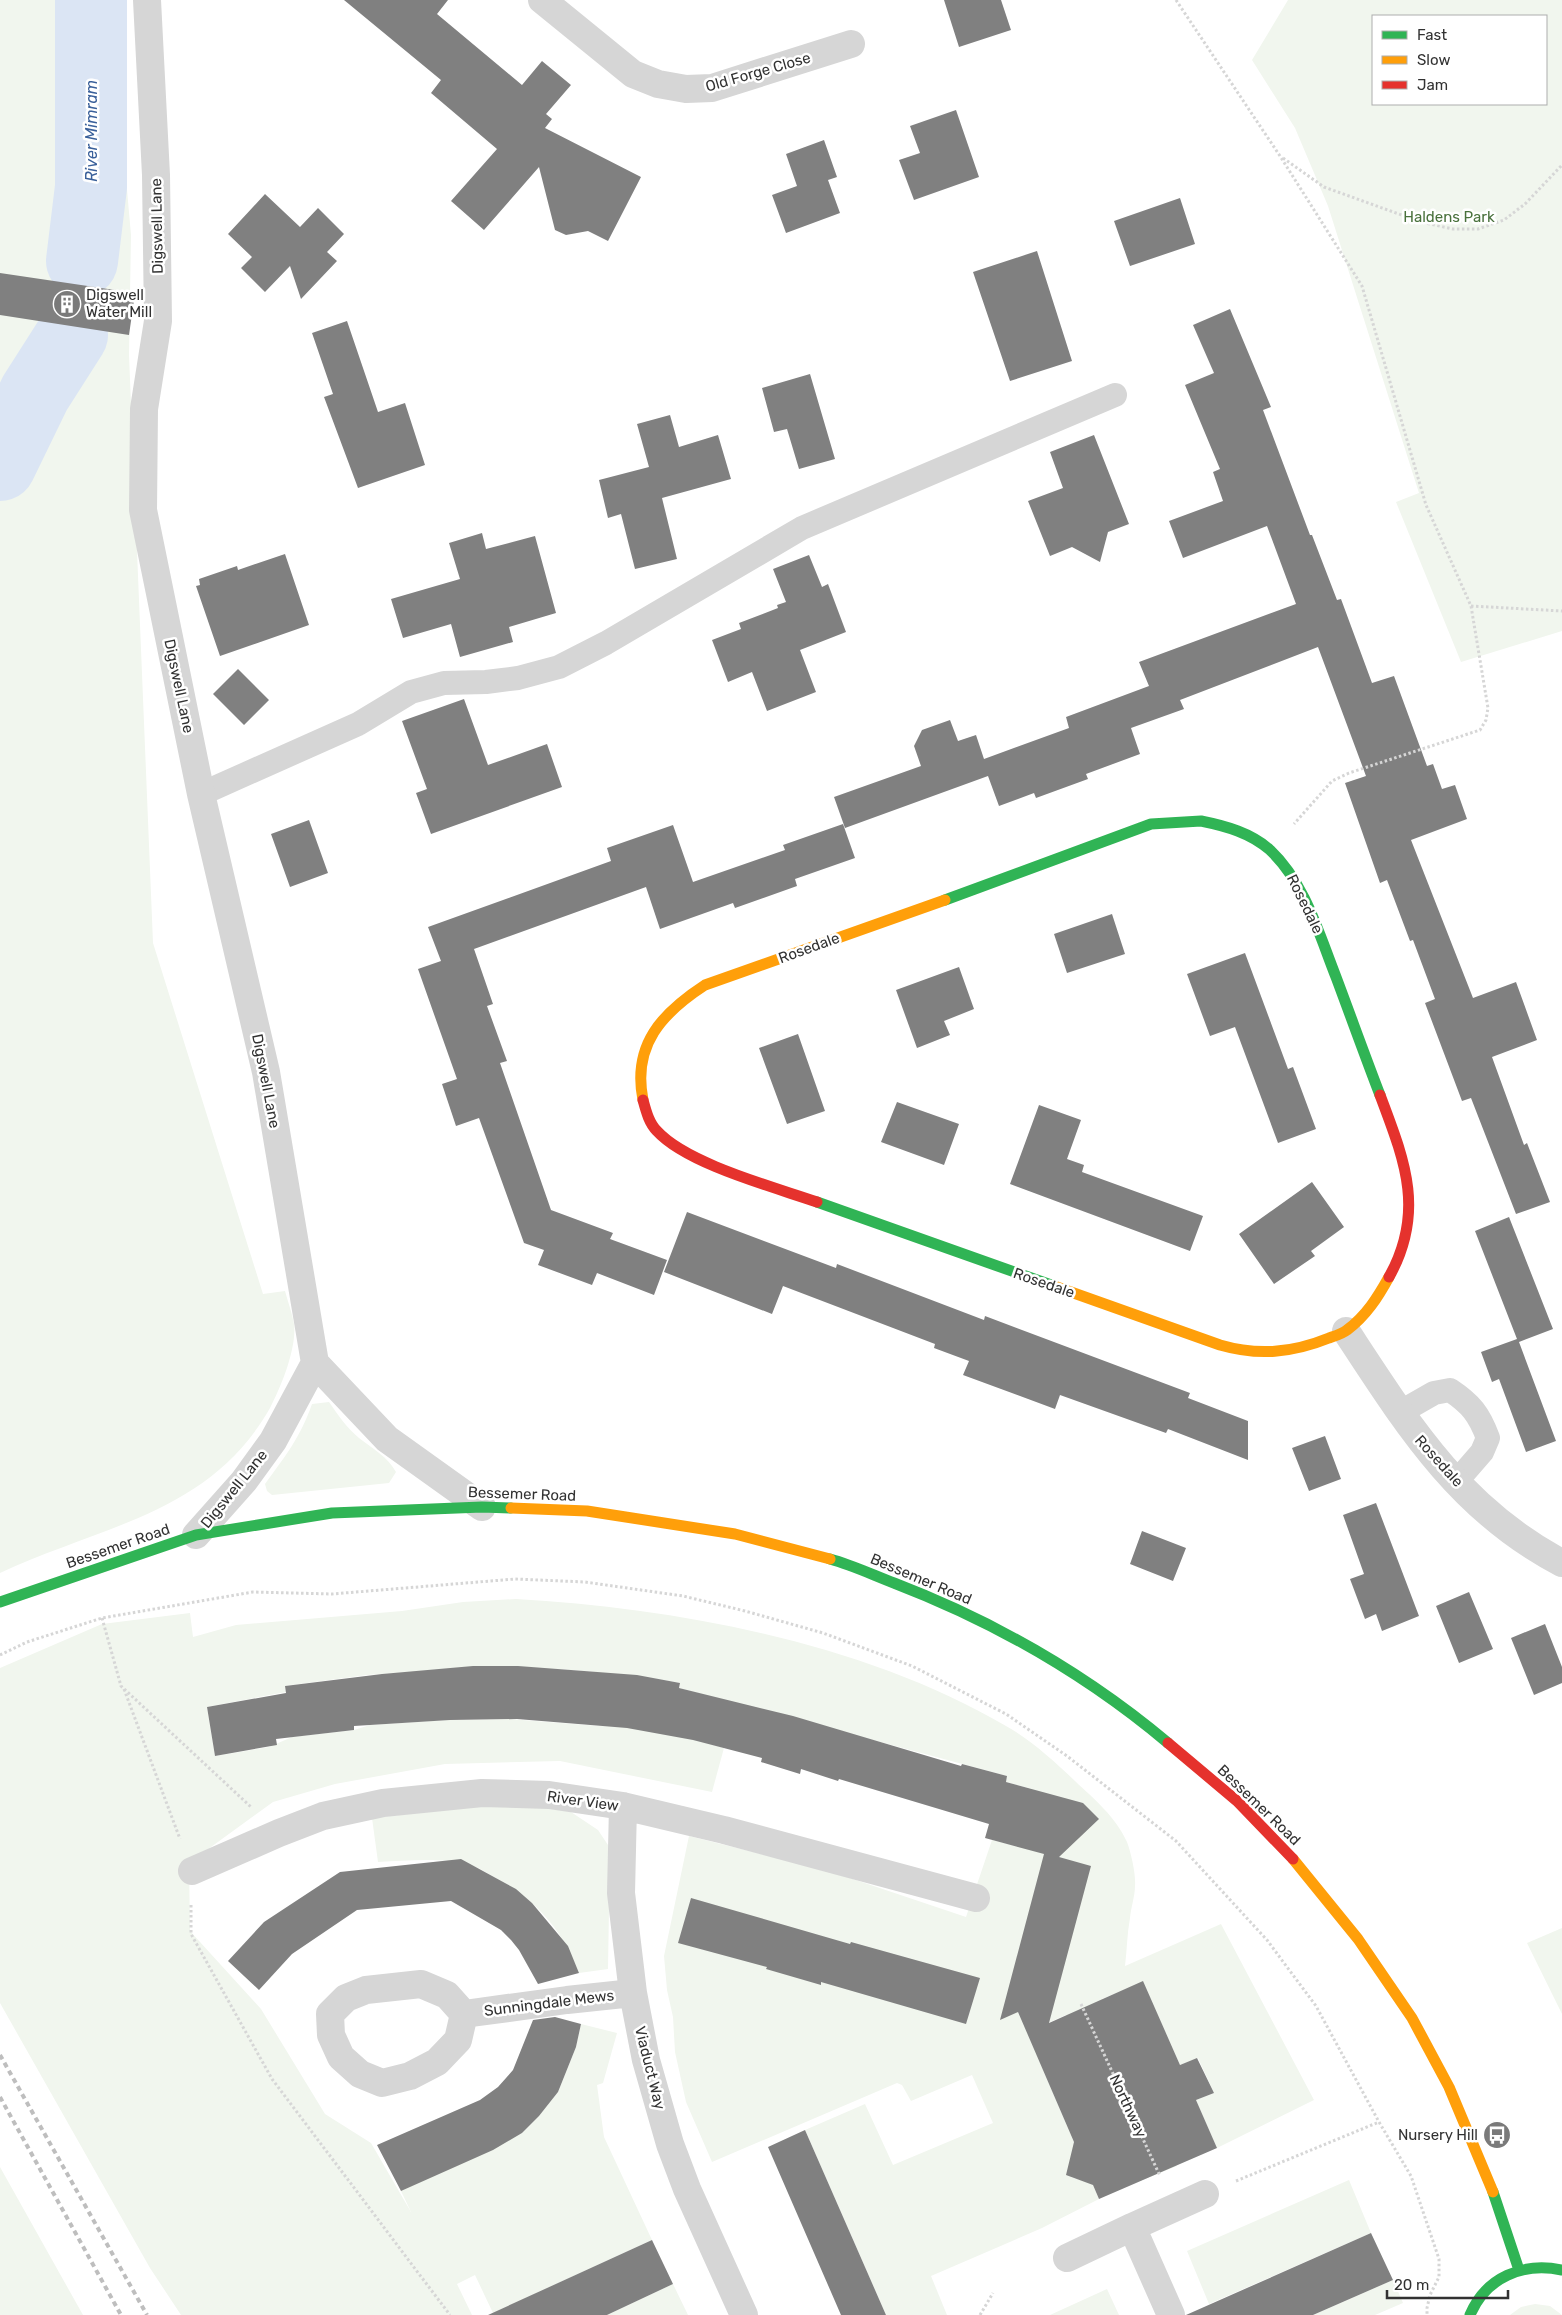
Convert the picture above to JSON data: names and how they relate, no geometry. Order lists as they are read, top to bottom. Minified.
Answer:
{"streets":{"street":["Old Forge Close","Digswell Lane","Rosedale","Bessemer Road","River View","Sunningdale Mews","Viaduct Way"],"path":["Northway"]},"crossings":[["Digswell Lane","Bessemer Road"],["River View","Viaduct Way"],["Sunningdale Mews","Viaduct Way"]],"water":["River Mimram"],"parks":["Haldens Park"],"places":{"building":["Digswell Water Mill"],"bus stop":["Nursery Hill"]},"legend":["Fast","Slow","Jam"],"scale_bar":"20 m"}
